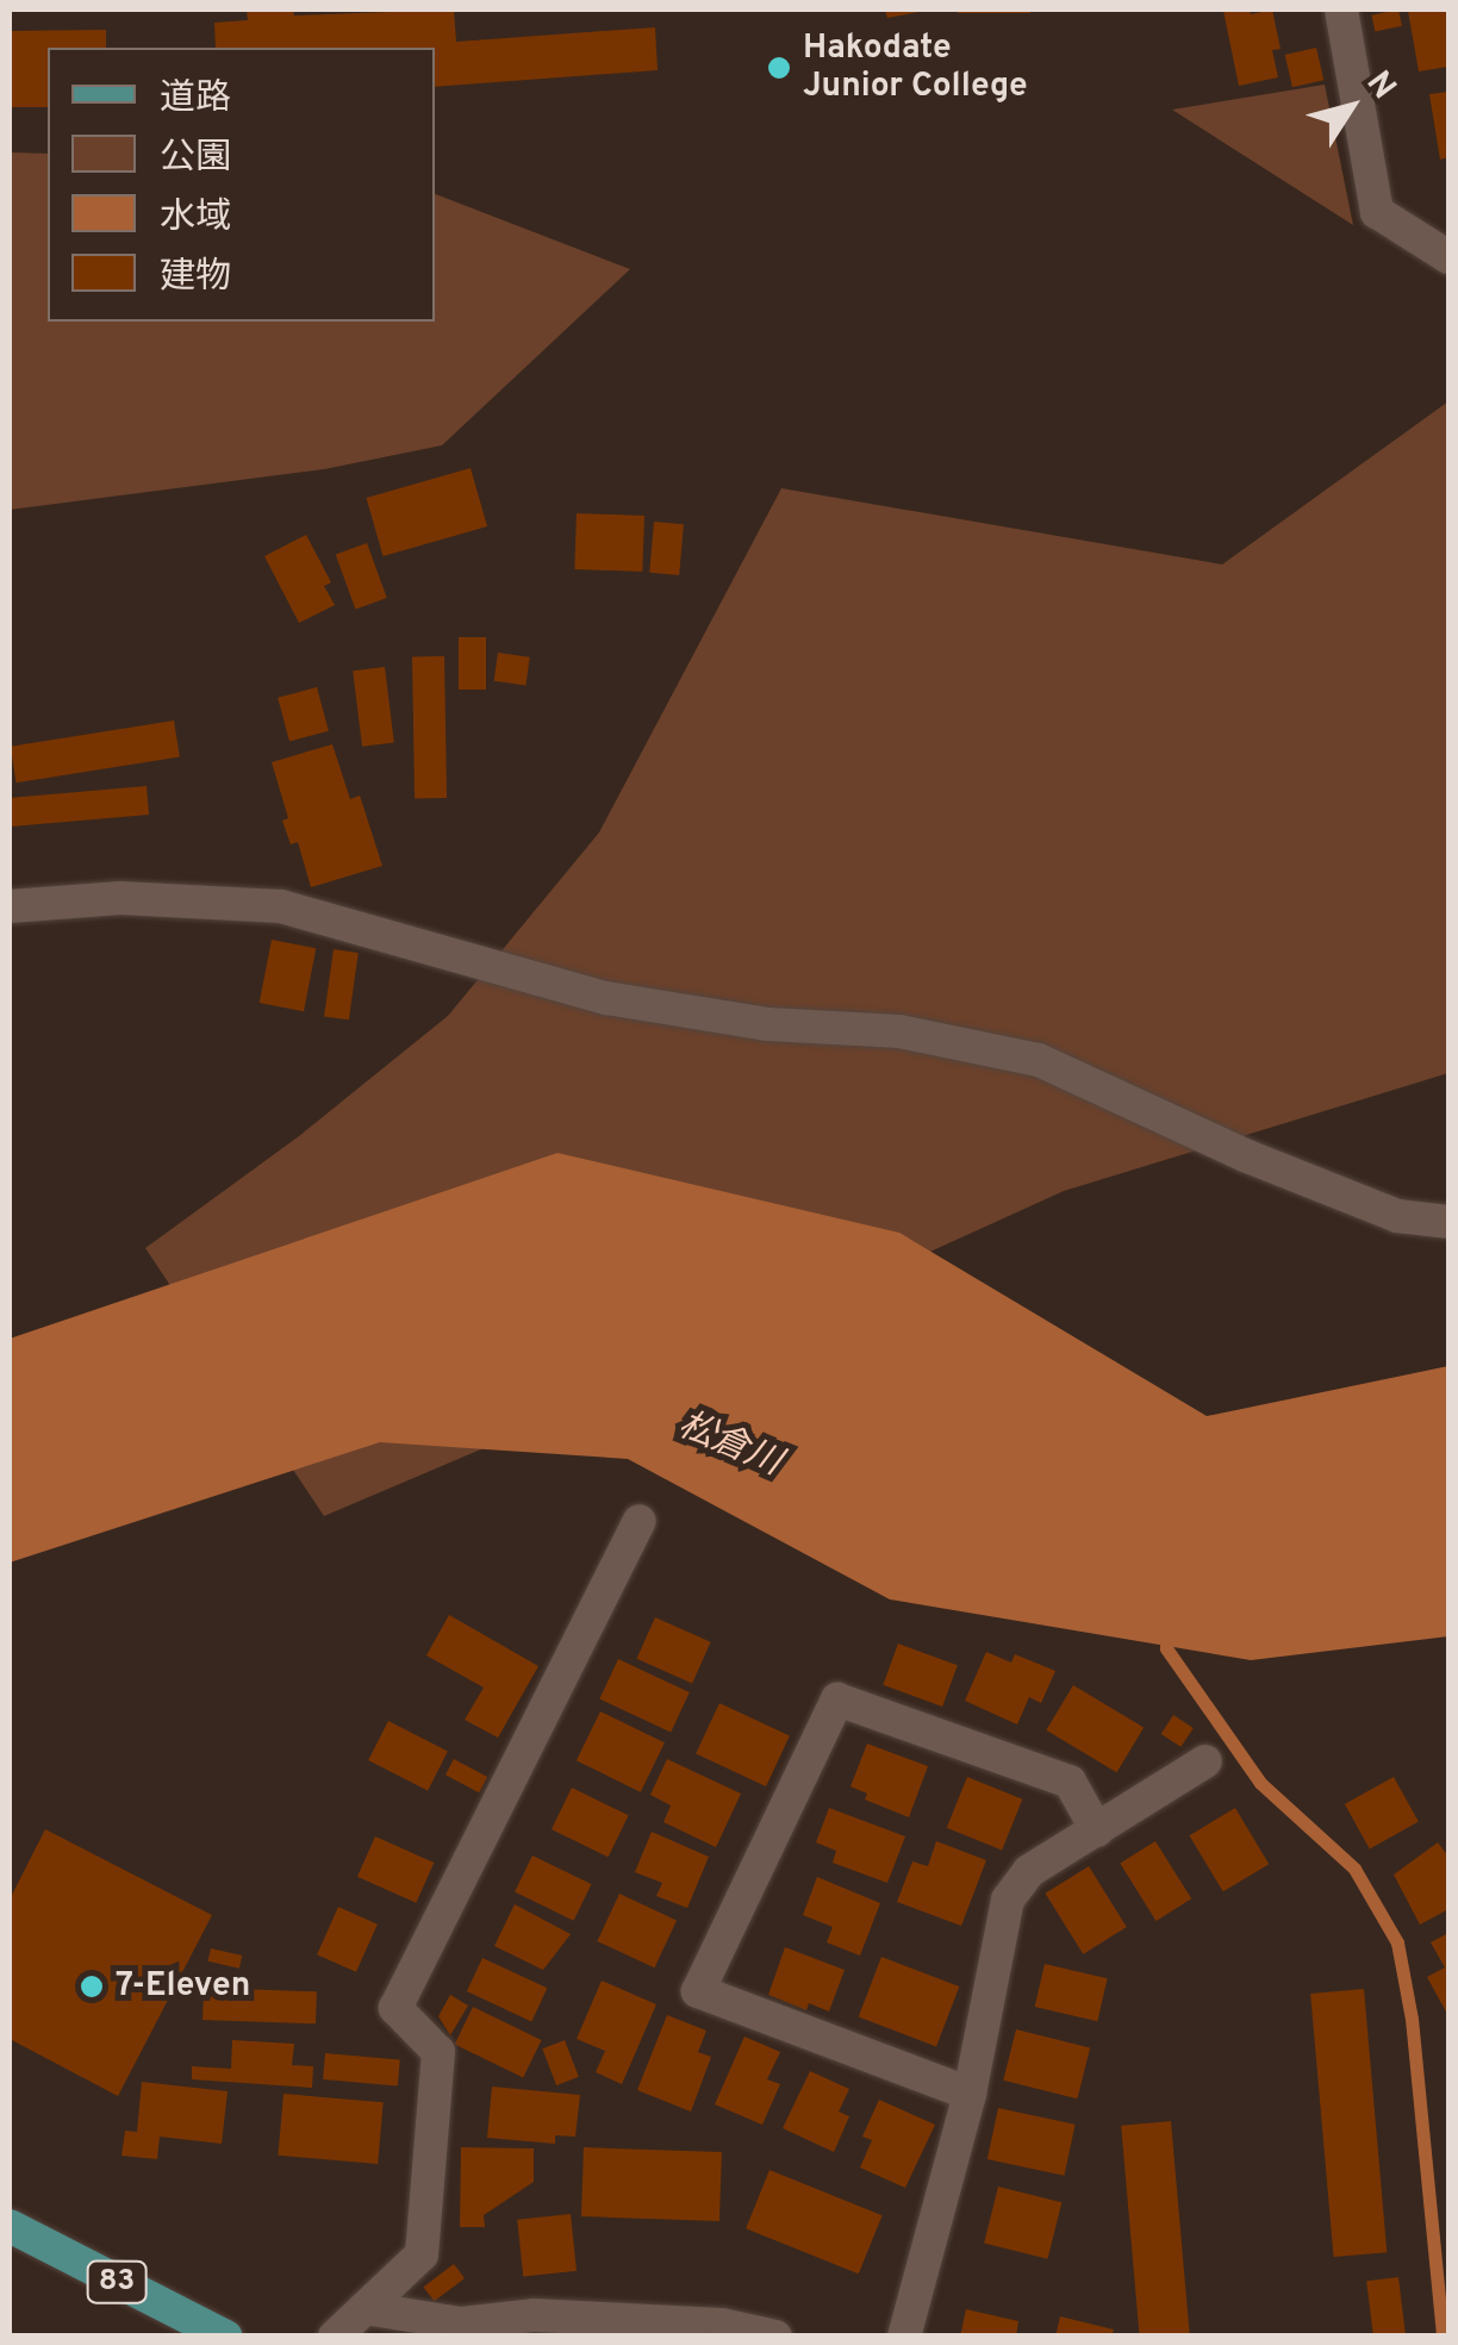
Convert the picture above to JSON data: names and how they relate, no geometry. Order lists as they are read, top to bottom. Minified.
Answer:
{"streets":{"main road":["83"]},"water":["松倉川"],"places":["Hakodate Junior College","7-Eleven"],"legend":["道路","公園","水域","建物"],"north":"top right"}
